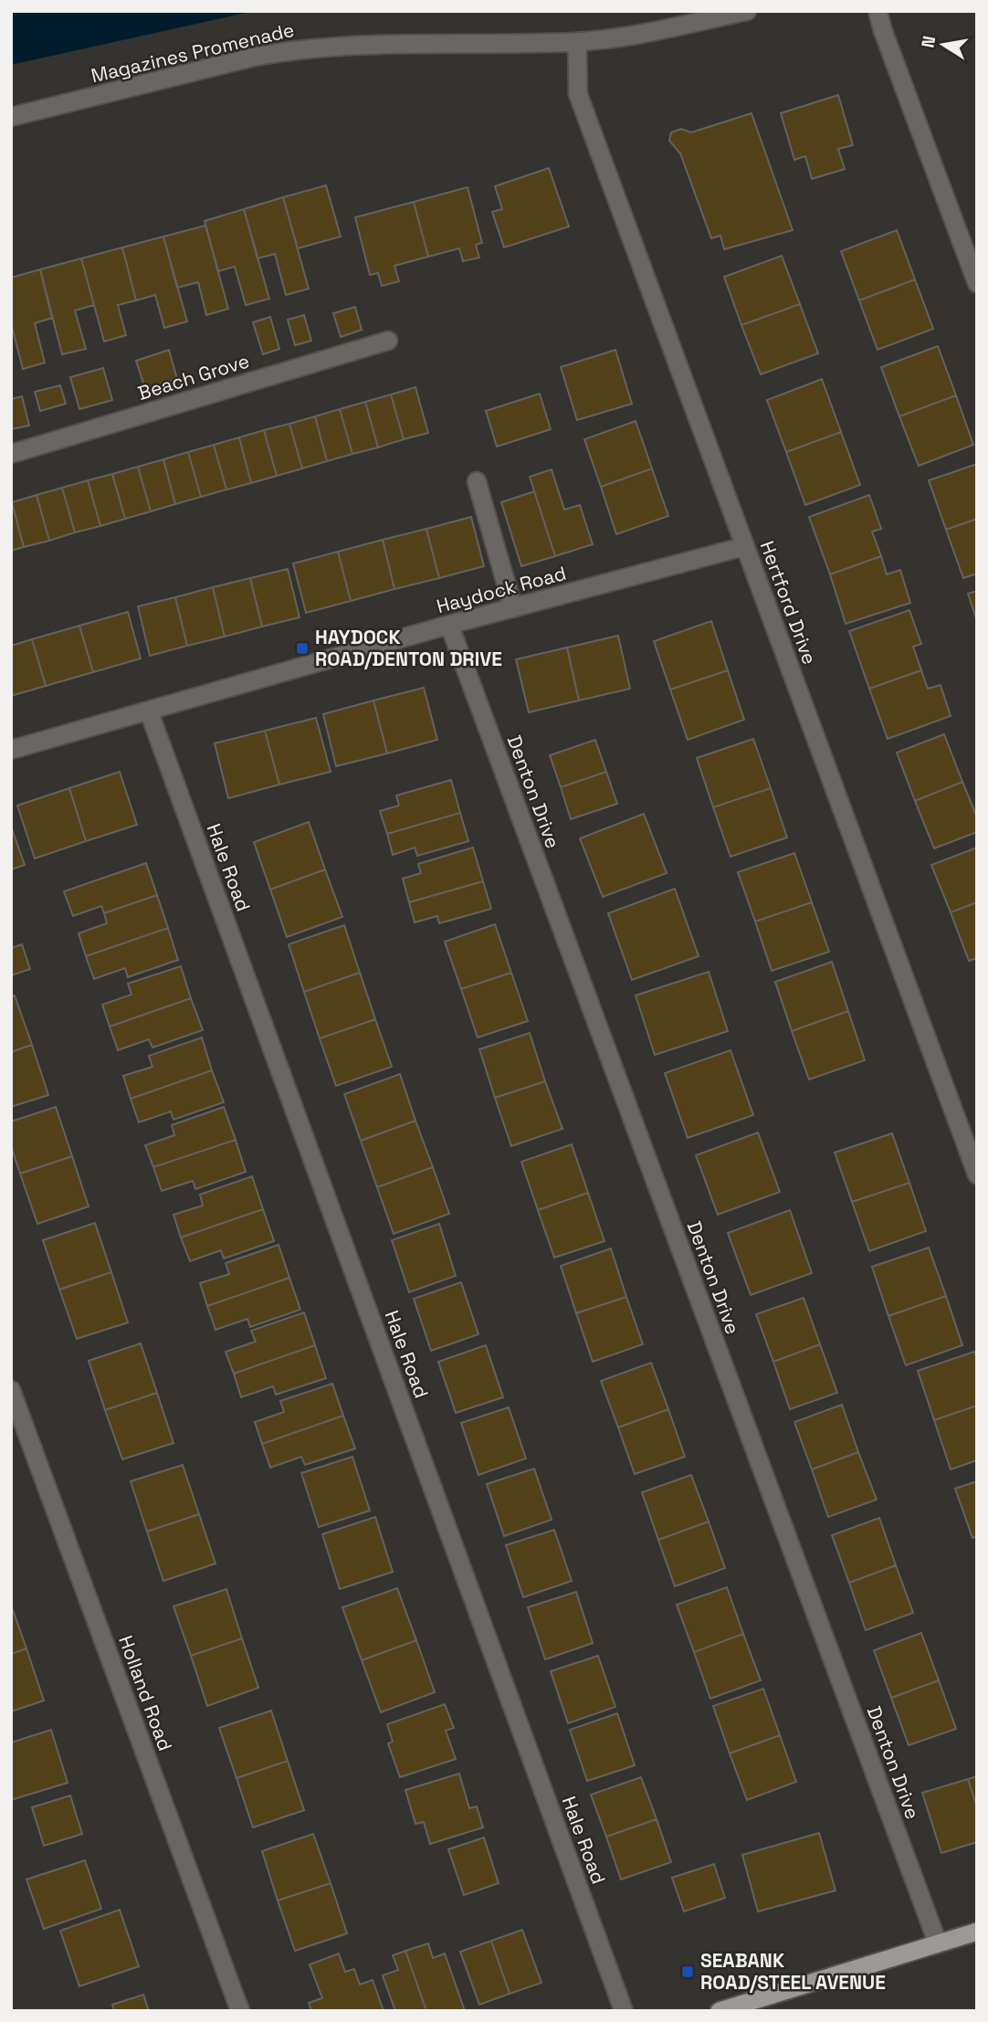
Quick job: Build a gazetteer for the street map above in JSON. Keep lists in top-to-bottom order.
{
  "streets": {
    "street": [
      "Magazines Promenade",
      "Beach Grove",
      "Haydock Road",
      "Hertford Drive",
      "Denton Drive",
      "Hale Road",
      "Holland Road"
    ]
  },
  "crossings": [
    ["Magazines Promenade", "Hertford Drive"],
    ["Haydock Road", "Hertford Drive"],
    ["Haydock Road", "Denton Drive"],
    ["Haydock Road", "Hale Road"]
  ],
  "places": {
    "transit": ["HAYDOCK ROAD/DENTON DRIVE", "SEABANK ROAD/STEEL AVENUE"]
  },
  "north": "left"
}
